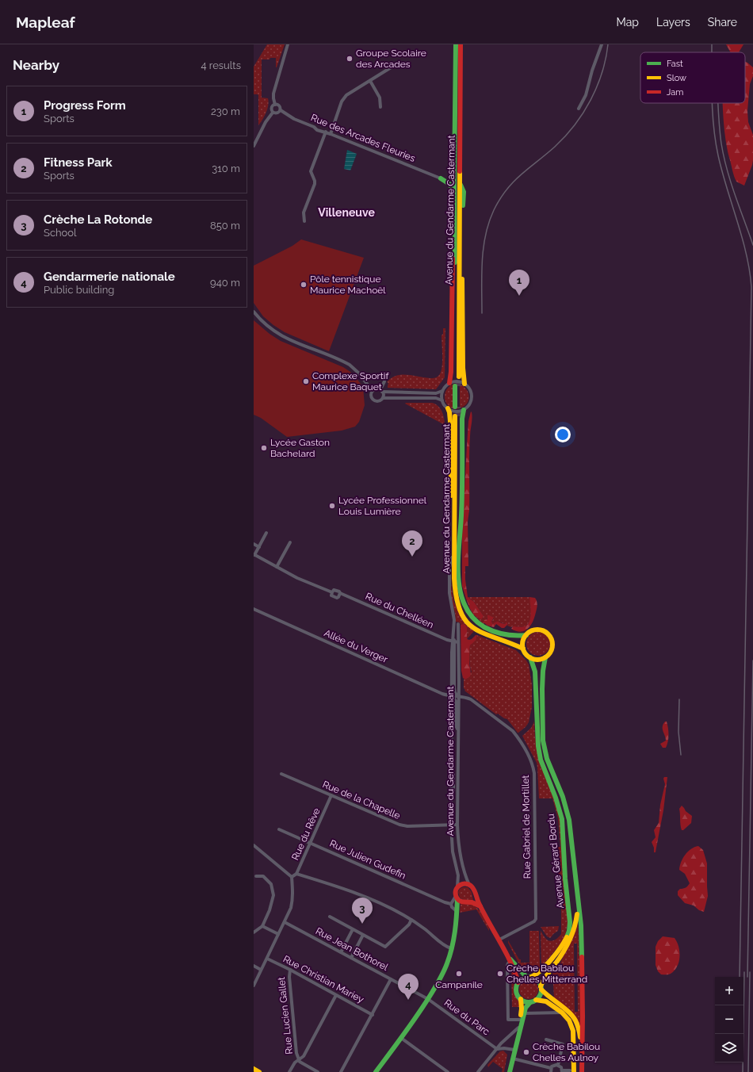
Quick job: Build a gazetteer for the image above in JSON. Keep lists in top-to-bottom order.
{
  "streets": {
    "main road": ["Avenue du Gendarme Castermant", "Avenue Gérard Bordu"],
    "street": [
      "Rue des Arcades Fleuries",
      "Rue du Chelléen",
      "Allée du Verger",
      "Rue de la Chapelle",
      "Rue Gabriel de Mortillet",
      "Rue du Rêve",
      "Rue Julien Gudefin",
      "Rue Jean Bothorel",
      "Rue Christian Mariey",
      "Rue Lucien Gallet",
      "Rue du Parc"
    ]
  },
  "crossings": [
    ["Avenue du Gendarme Castermant", "Rue du Chelléen"],
    ["Avenue du Gendarme Castermant", "Allée du Verger"],
    ["Avenue du Gendarme Castermant", "Rue de la Chapelle"],
    ["Avenue du Gendarme Castermant", "Rue Gabriel de Mortillet"],
    ["Avenue du Gendarme Castermant", "Avenue Gérard Bordu"],
    ["Allée du Verger", "Rue Gabriel de Mortillet"],
    ["Rue de la Chapelle", "Rue du Rêve"],
    ["Rue du Rêve", "Rue Julien Gudefin"],
    ["Rue Jean Bothorel", "Rue du Parc"],
    ["Rue Christian Mariey", "Rue Lucien Gallet"]
  ],
  "districts": ["Villeneuve"],
  "places": [
    "Groupe Scolaire des Arcades",
    "Pôle tennistique Maurice Machoël",
    "Complexe Sportif Maurice Baquet",
    "Lycée Gaston Bachelard",
    "Lycée Professionnel Louis Lumière",
    "Campanile",
    "Crèche Babilou Chelles Mitterrand",
    "Crèche Babilou Chelles Aulnoy"
  ],
  "legend": ["Fast", "Slow", "Jam"],
  "page": {
    "header": "Mapleaf",
    "nav": ["Map", "Layers", "Share"],
    "heading": ["Nearby", "4 results"],
    "list": [
      {
        "mark": "1",
        "name": "Progress Form",
        "note": "Sports",
        "value": "230 m"
      },
      {
        "mark": "2",
        "name": "Fitness Park",
        "note": "Sports",
        "value": "310 m"
      },
      {
        "mark": "3",
        "name": "Crèche La Rotonde",
        "note": "School",
        "value": "850 m"
      },
      {
        "mark": "4",
        "name": "Gendarmerie nationale",
        "note": "Public building",
        "value": "940 m"
      }
    ],
    "pins": [
      "1",
      "2",
      "3",
      "4"
    ],
    "map_buttons": ["+", "−"]
  }
}
